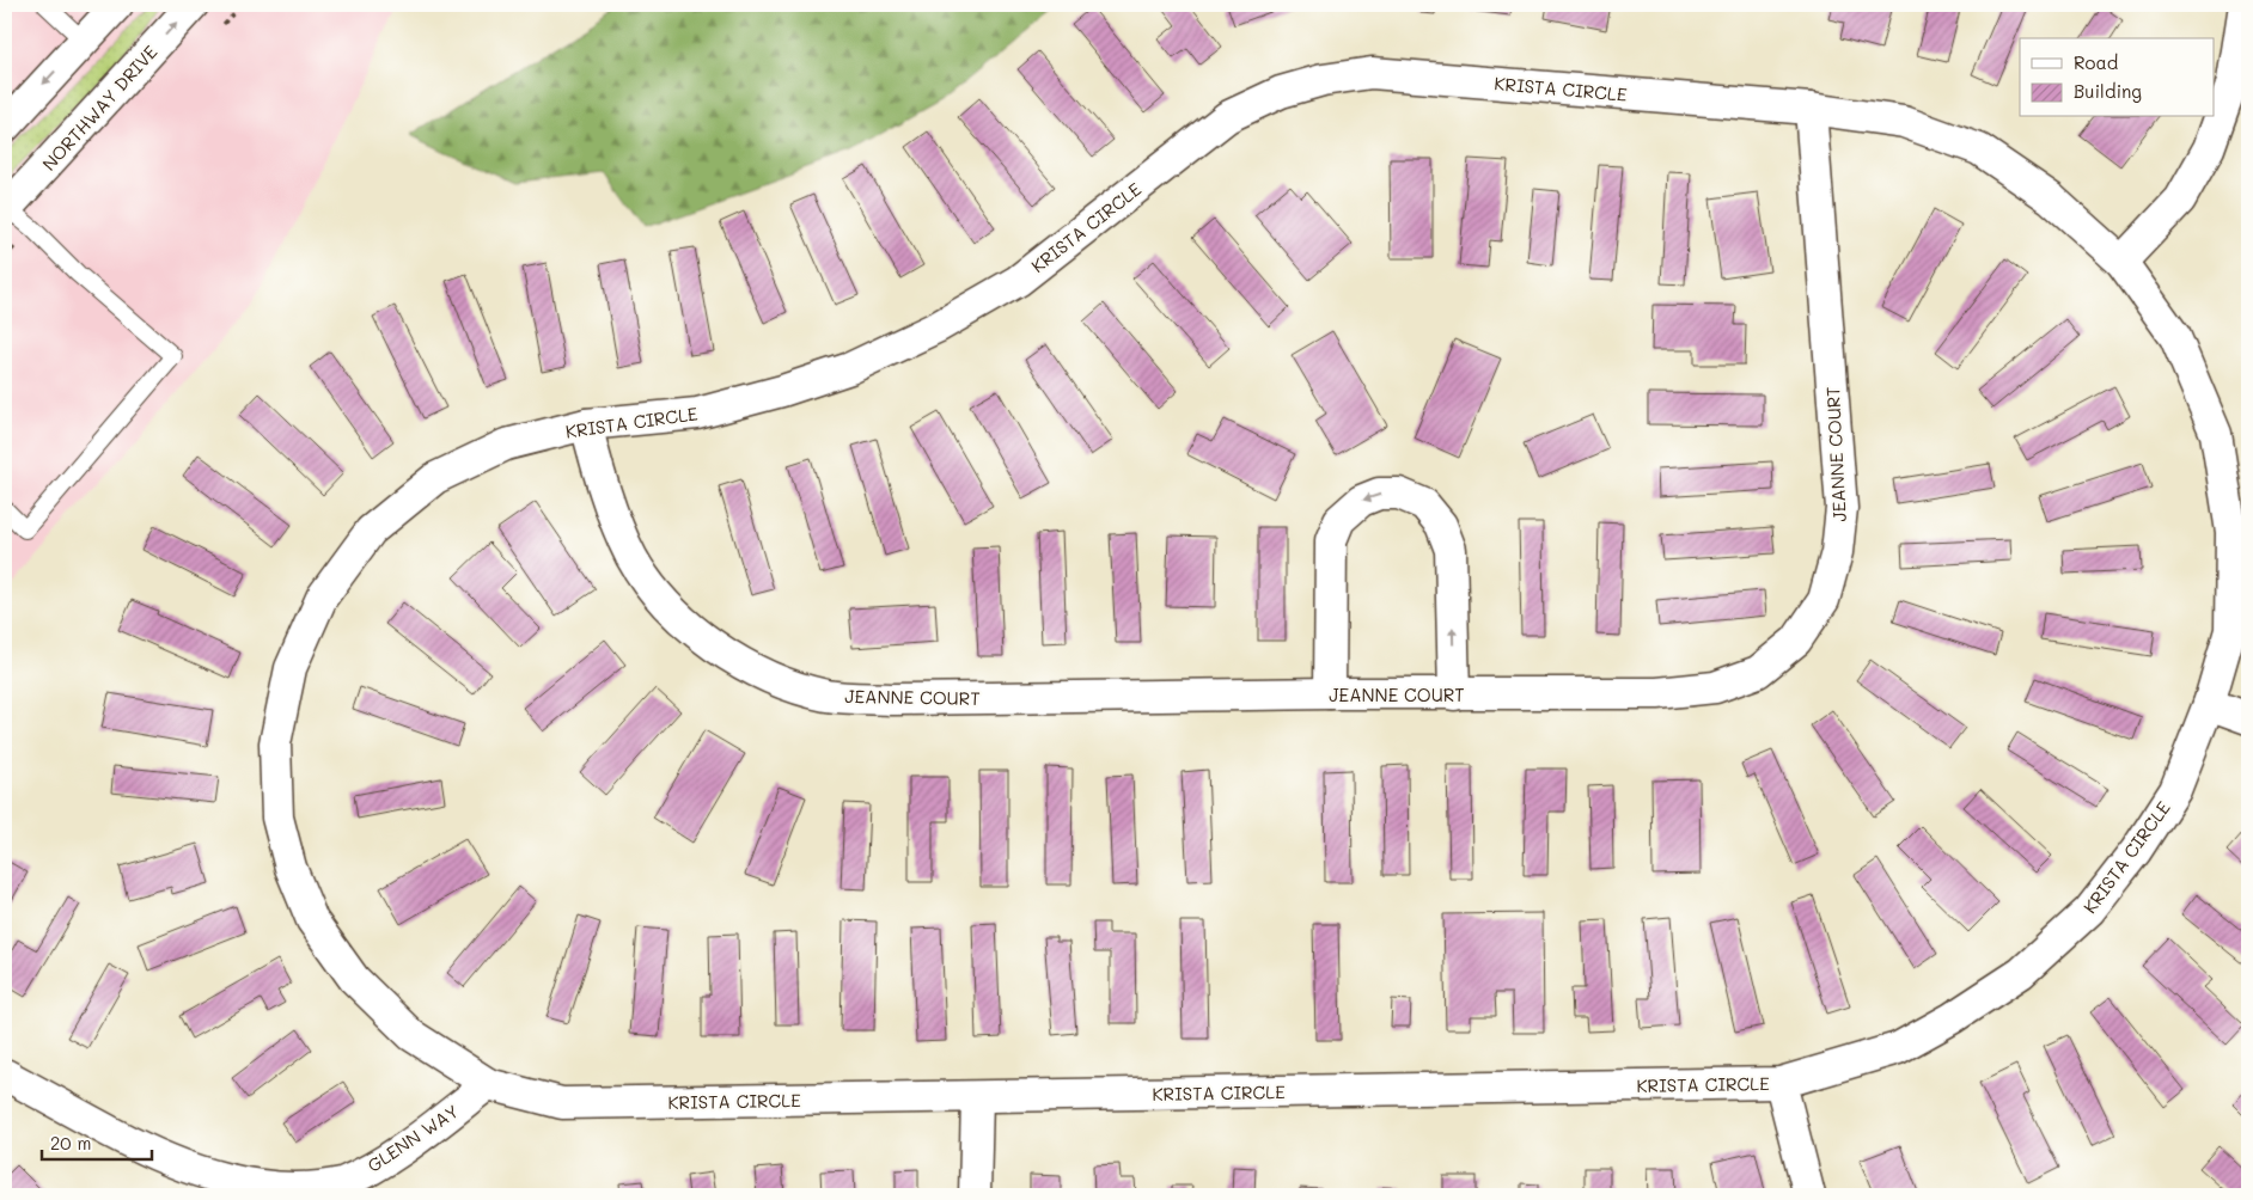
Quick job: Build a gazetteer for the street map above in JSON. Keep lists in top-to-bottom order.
{
  "streets": {
    "street": [
      "KRISTA CIRCLE",
      "NORTHWAY DRIVE",
      "JEANNE COURT",
      "GLENN WAY"
    ]
  },
  "crossings": [
    ["KRISTA CIRCLE", "JEANNE COURT"],
    ["KRISTA CIRCLE", "GLENN WAY"]
  ],
  "legend": ["Road", "Building"],
  "scale_bar": "20 m"
}
